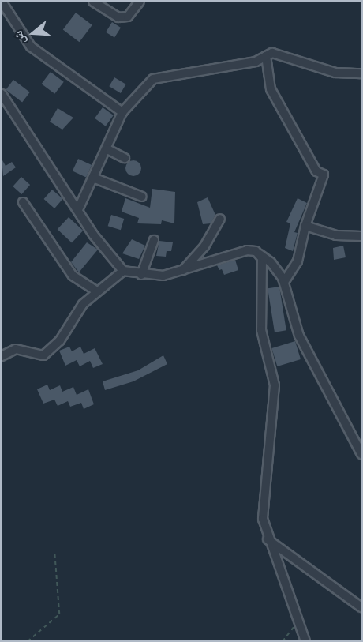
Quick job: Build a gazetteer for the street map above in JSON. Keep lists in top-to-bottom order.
{
  "north": "left"
}
